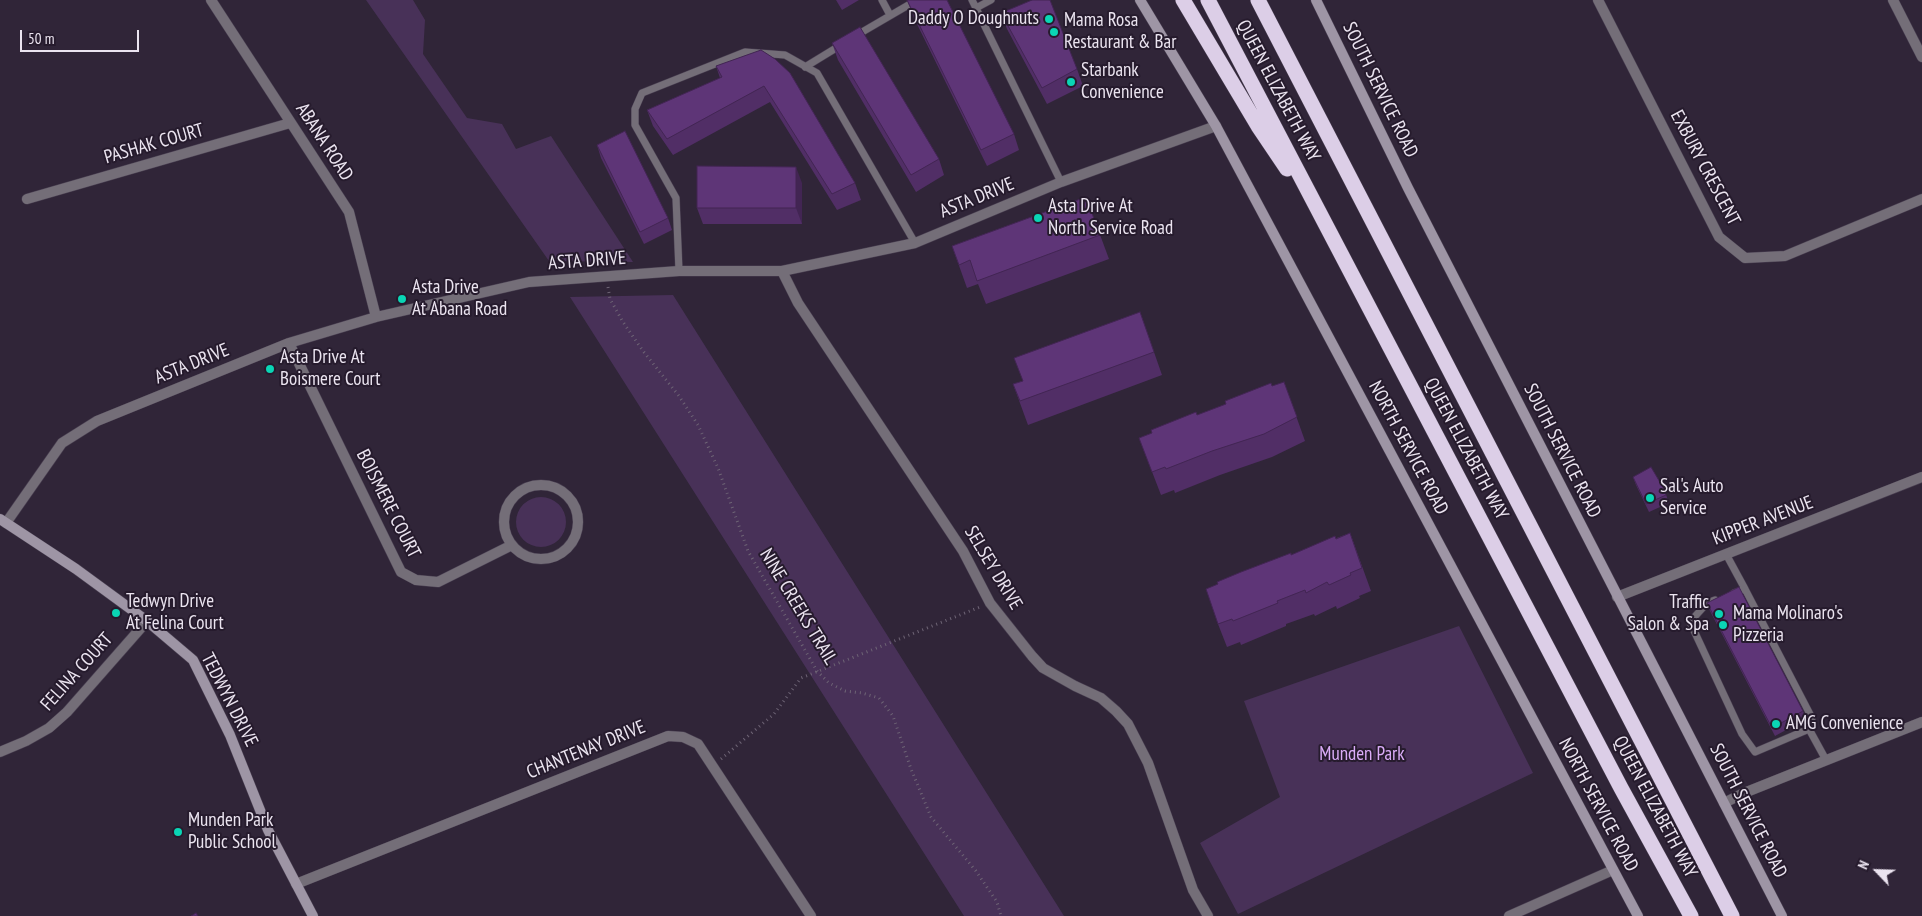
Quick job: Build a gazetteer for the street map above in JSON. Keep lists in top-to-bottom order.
{
  "streets": {
    "highway": ["QUEEN ELIZABETH WAY"],
    "street": [
      "SOUTH SERVICE ROAD",
      "ABANA ROAD",
      "PASHAK COURT",
      "EXBURY CRESCENT",
      "ASTA DRIVE",
      "NORTH SERVICE ROAD",
      "BOISMERE COURT",
      "KIPPER AVENUE",
      "SELSEY DRIVE",
      "FELINA COURT",
      "TEDWYN DRIVE",
      "CHANTENAY DRIVE"
    ],
    "path": ["NINE CREEKS TRAIL"]
  },
  "crossings": [
    ["SOUTH SERVICE ROAD", "KIPPER AVENUE"],
    ["ABANA ROAD", "PASHAK COURT"],
    ["ABANA ROAD", "ASTA DRIVE"],
    ["ASTA DRIVE", "NORTH SERVICE ROAD"],
    ["ASTA DRIVE", "BOISMERE COURT"],
    ["ASTA DRIVE", "SELSEY DRIVE"],
    ["ASTA DRIVE", "NINE CREEKS TRAIL"],
    ["ASTA DRIVE", "TEDWYN DRIVE"],
    ["FELINA COURT", "TEDWYN DRIVE"],
    ["TEDWYN DRIVE", "CHANTENAY DRIVE"]
  ],
  "parks": ["Munden Park"],
  "places": [
    "Daddy O Doughnuts",
    "Mama Rosa Restaurant & Bar",
    "Starbank Convenience",
    "Asta Drive At North Service Road",
    "Asta Drive At Abana Road",
    "Asta Drive At Boismere Court",
    "Sal's Auto Service",
    "Tedwyn Drive At Felina Court",
    "Traffic Salon & Spa",
    "Mama Molinaro's Pizzeria",
    "AMG Convenience",
    "Munden Park Public School"
  ],
  "scale_bar": "50 m",
  "north": "top left"
}
